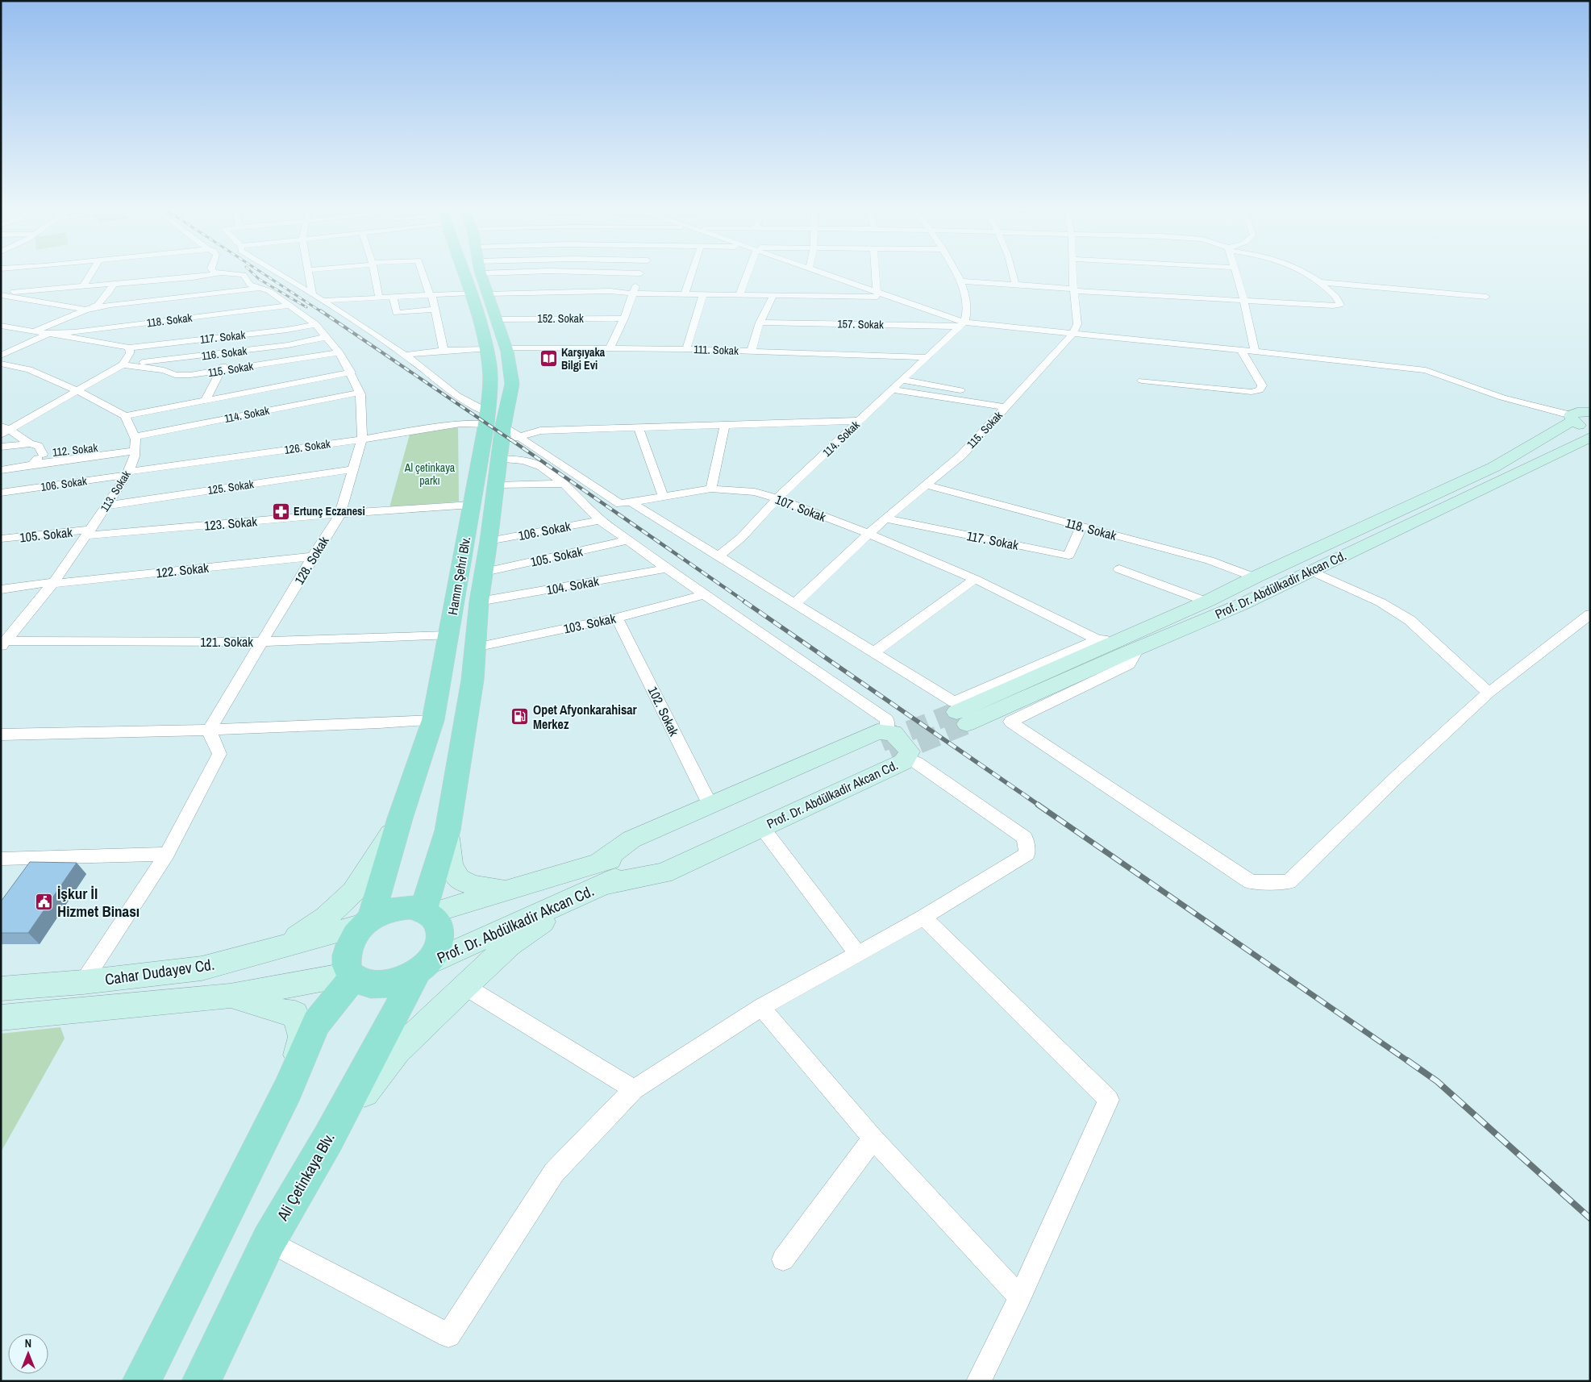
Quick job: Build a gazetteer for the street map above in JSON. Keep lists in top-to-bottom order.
{
  "streets": {
    "main road": [
      "Hamm Şehri Blv.",
      "Prof. Dr. Abdülkadir Akcan Cd.",
      "Cahar Dudayev Cd.",
      "Ali Çetinkaya Blv."
    ],
    "street": [
      "152. Sokak",
      "118. Sokak",
      "157. Sokak",
      "117. Sokak",
      "111. Sokak",
      "116. Sokak",
      "115. Sokak",
      "114. Sokak",
      "126. Sokak",
      "112. Sokak",
      "106. Sokak",
      "125. Sokak",
      "113. Sokak",
      "107. Sokak",
      "123. Sokak",
      "105. Sokak",
      "128. Sokak",
      "122. Sokak",
      "104. Sokak",
      "103. Sokak",
      "121. Sokak",
      "102. Sokak"
    ]
  },
  "crossings": [
    ["152. Sokak", "Hamm Şehri Blv."],
    ["118. Sokak", "117. Sokak"],
    ["118. Sokak", "115. Sokak"],
    ["118. Sokak", "128. Sokak"],
    ["118. Sokak", "Prof. Dr. Abdülkadir Akcan Cd."],
    ["157. Sokak", "114. Sokak"],
    ["117. Sokak", "115. Sokak"],
    ["117. Sokak", "128. Sokak"],
    ["111. Sokak", "114. Sokak"],
    ["111. Sokak", "Hamm Şehri Blv."],
    ["116. Sokak", "115. Sokak"],
    ["116. Sokak", "128. Sokak"],
    ["115. Sokak", "107. Sokak"],
    ["115. Sokak", "128. Sokak"],
    ["114. Sokak", "126. Sokak"],
    ["114. Sokak", "112. Sokak"],
    ["114. Sokak", "113. Sokak"],
    ["114. Sokak", "107. Sokak"],
    ["114. Sokak", "128. Sokak"],
    ["126. Sokak", "106. Sokak"],
    ["126. Sokak", "113. Sokak"],
    ["126. Sokak", "107. Sokak"],
    ["126. Sokak", "128. Sokak"],
    ["126. Sokak", "Hamm Şehri Blv."],
    ["112. Sokak", "113. Sokak"],
    ["106. Sokak", "113. Sokak"],
    ["106. Sokak", "Hamm Şehri Blv."],
    ["125. Sokak", "113. Sokak"],
    ["125. Sokak", "128. Sokak"],
    ["113. Sokak", "123. Sokak"],
    ["113. Sokak", "105. Sokak"],
    ["113. Sokak", "122. Sokak"],
    ["113. Sokak", "121. Sokak"],
    ["107. Sokak", "Hamm Şehri Blv."],
    ["123. Sokak", "105. Sokak"],
    ["123. Sokak", "128. Sokak"],
    ["123. Sokak", "Hamm Şehri Blv."],
    ["105. Sokak", "Hamm Şehri Blv."],
    ["128. Sokak", "122. Sokak"],
    ["128. Sokak", "121. Sokak"],
    ["Hamm Şehri Blv.", "Prof. Dr. Abdülkadir Akcan Cd."],
    ["Hamm Şehri Blv.", "104. Sokak"],
    ["Hamm Şehri Blv.", "103. Sokak"],
    ["Hamm Şehri Blv.", "121. Sokak"],
    ["Hamm Şehri Blv.", "Cahar Dudayev Cd."],
    ["Hamm Şehri Blv.", "Ali Çetinkaya Blv."],
    ["Prof. Dr. Abdülkadir Akcan Cd.", "102. Sokak"],
    ["Prof. Dr. Abdülkadir Akcan Cd.", "Cahar Dudayev Cd."],
    ["Prof. Dr. Abdülkadir Akcan Cd.", "Ali Çetinkaya Blv."],
    ["103. Sokak", "102. Sokak"],
    ["Cahar Dudayev Cd.", "Ali Çetinkaya Blv."]
  ],
  "parks": ["Al çetinkaya parkı"],
  "places": {
    "library": ["Karşıyaka Bilgi Evi"],
    "pharmacy": ["Ertunç Eczanesi"],
    "fuel station": ["Opet Afyonkarahisar Merkez"],
    "public building": ["İşkur İl Hizmet Binası"]
  },
  "north": "top"
}
